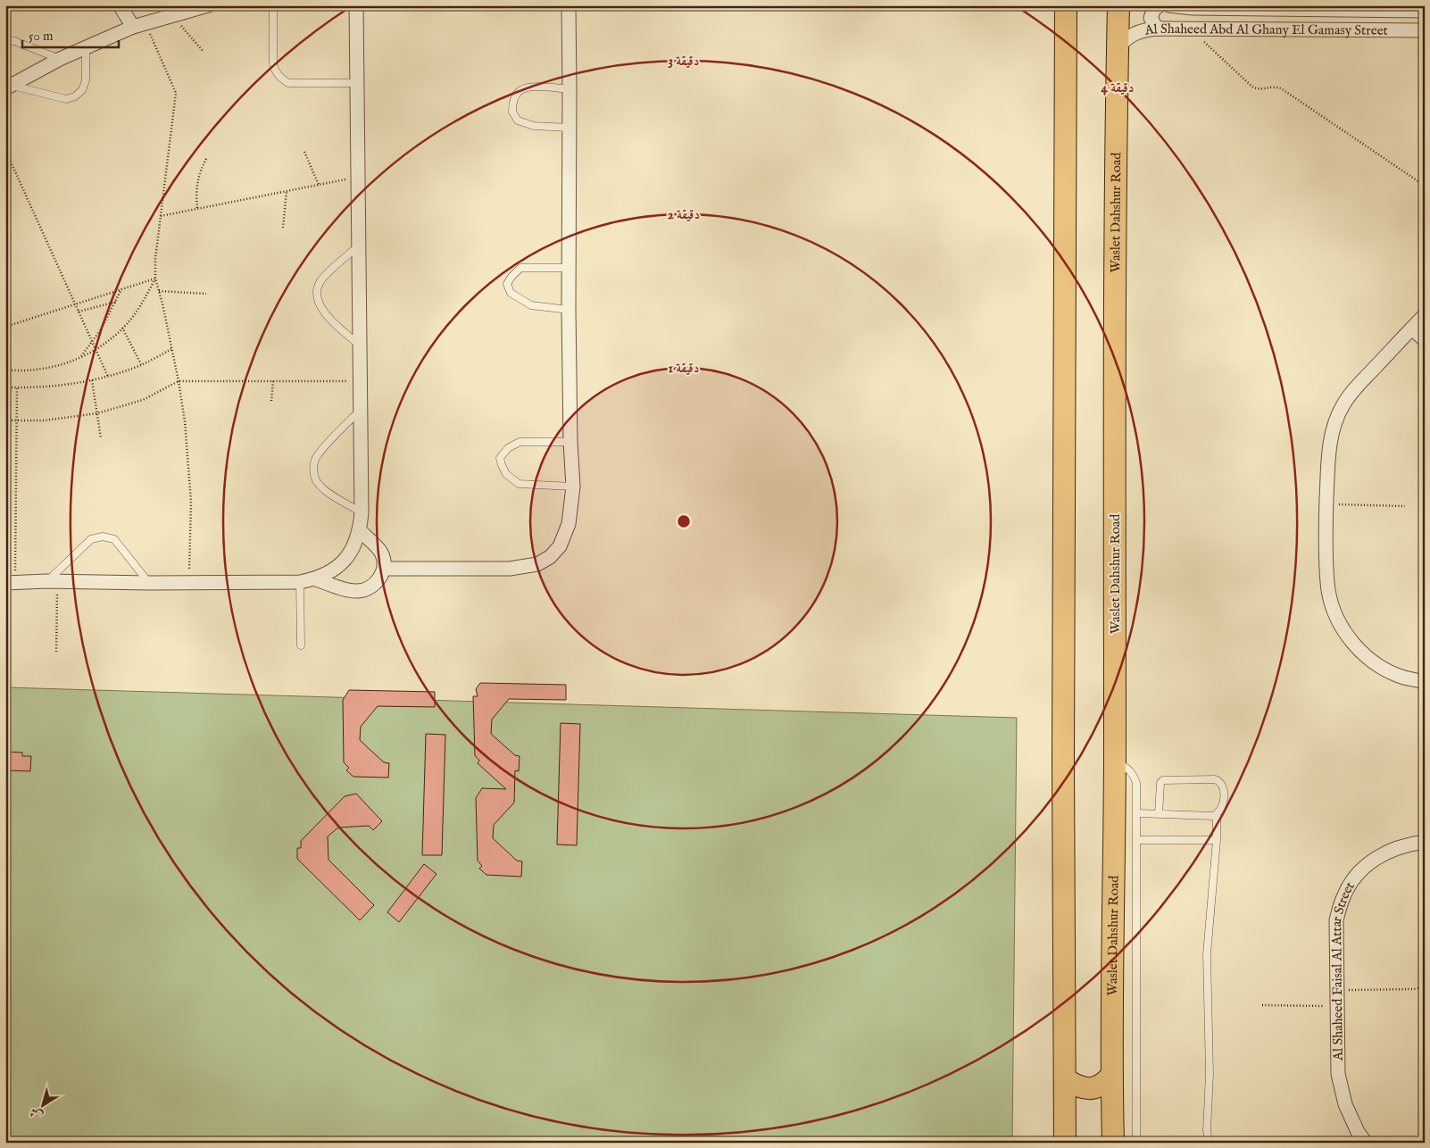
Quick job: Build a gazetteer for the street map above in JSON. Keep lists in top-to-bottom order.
{
  "streets": {
    "main road": ["Waslet Dahshur Road"],
    "street": ["Al Shaheed Abd Al Ghany El Gamasy Street", "Al Shaheed Faisal Al Attar Street"]
  },
  "crossings": [
    ["Al Shaheed Abd Al Ghany El Gamasy Street", "Waslet Dahshur Road"]
  ],
  "scale_bar": "50 m",
  "north": "bottom left",
  "rings": [
    "3 دقيقة",
    "4 دقيقة",
    "2 دقيقة",
    "1 دقيقة"
  ]
}
